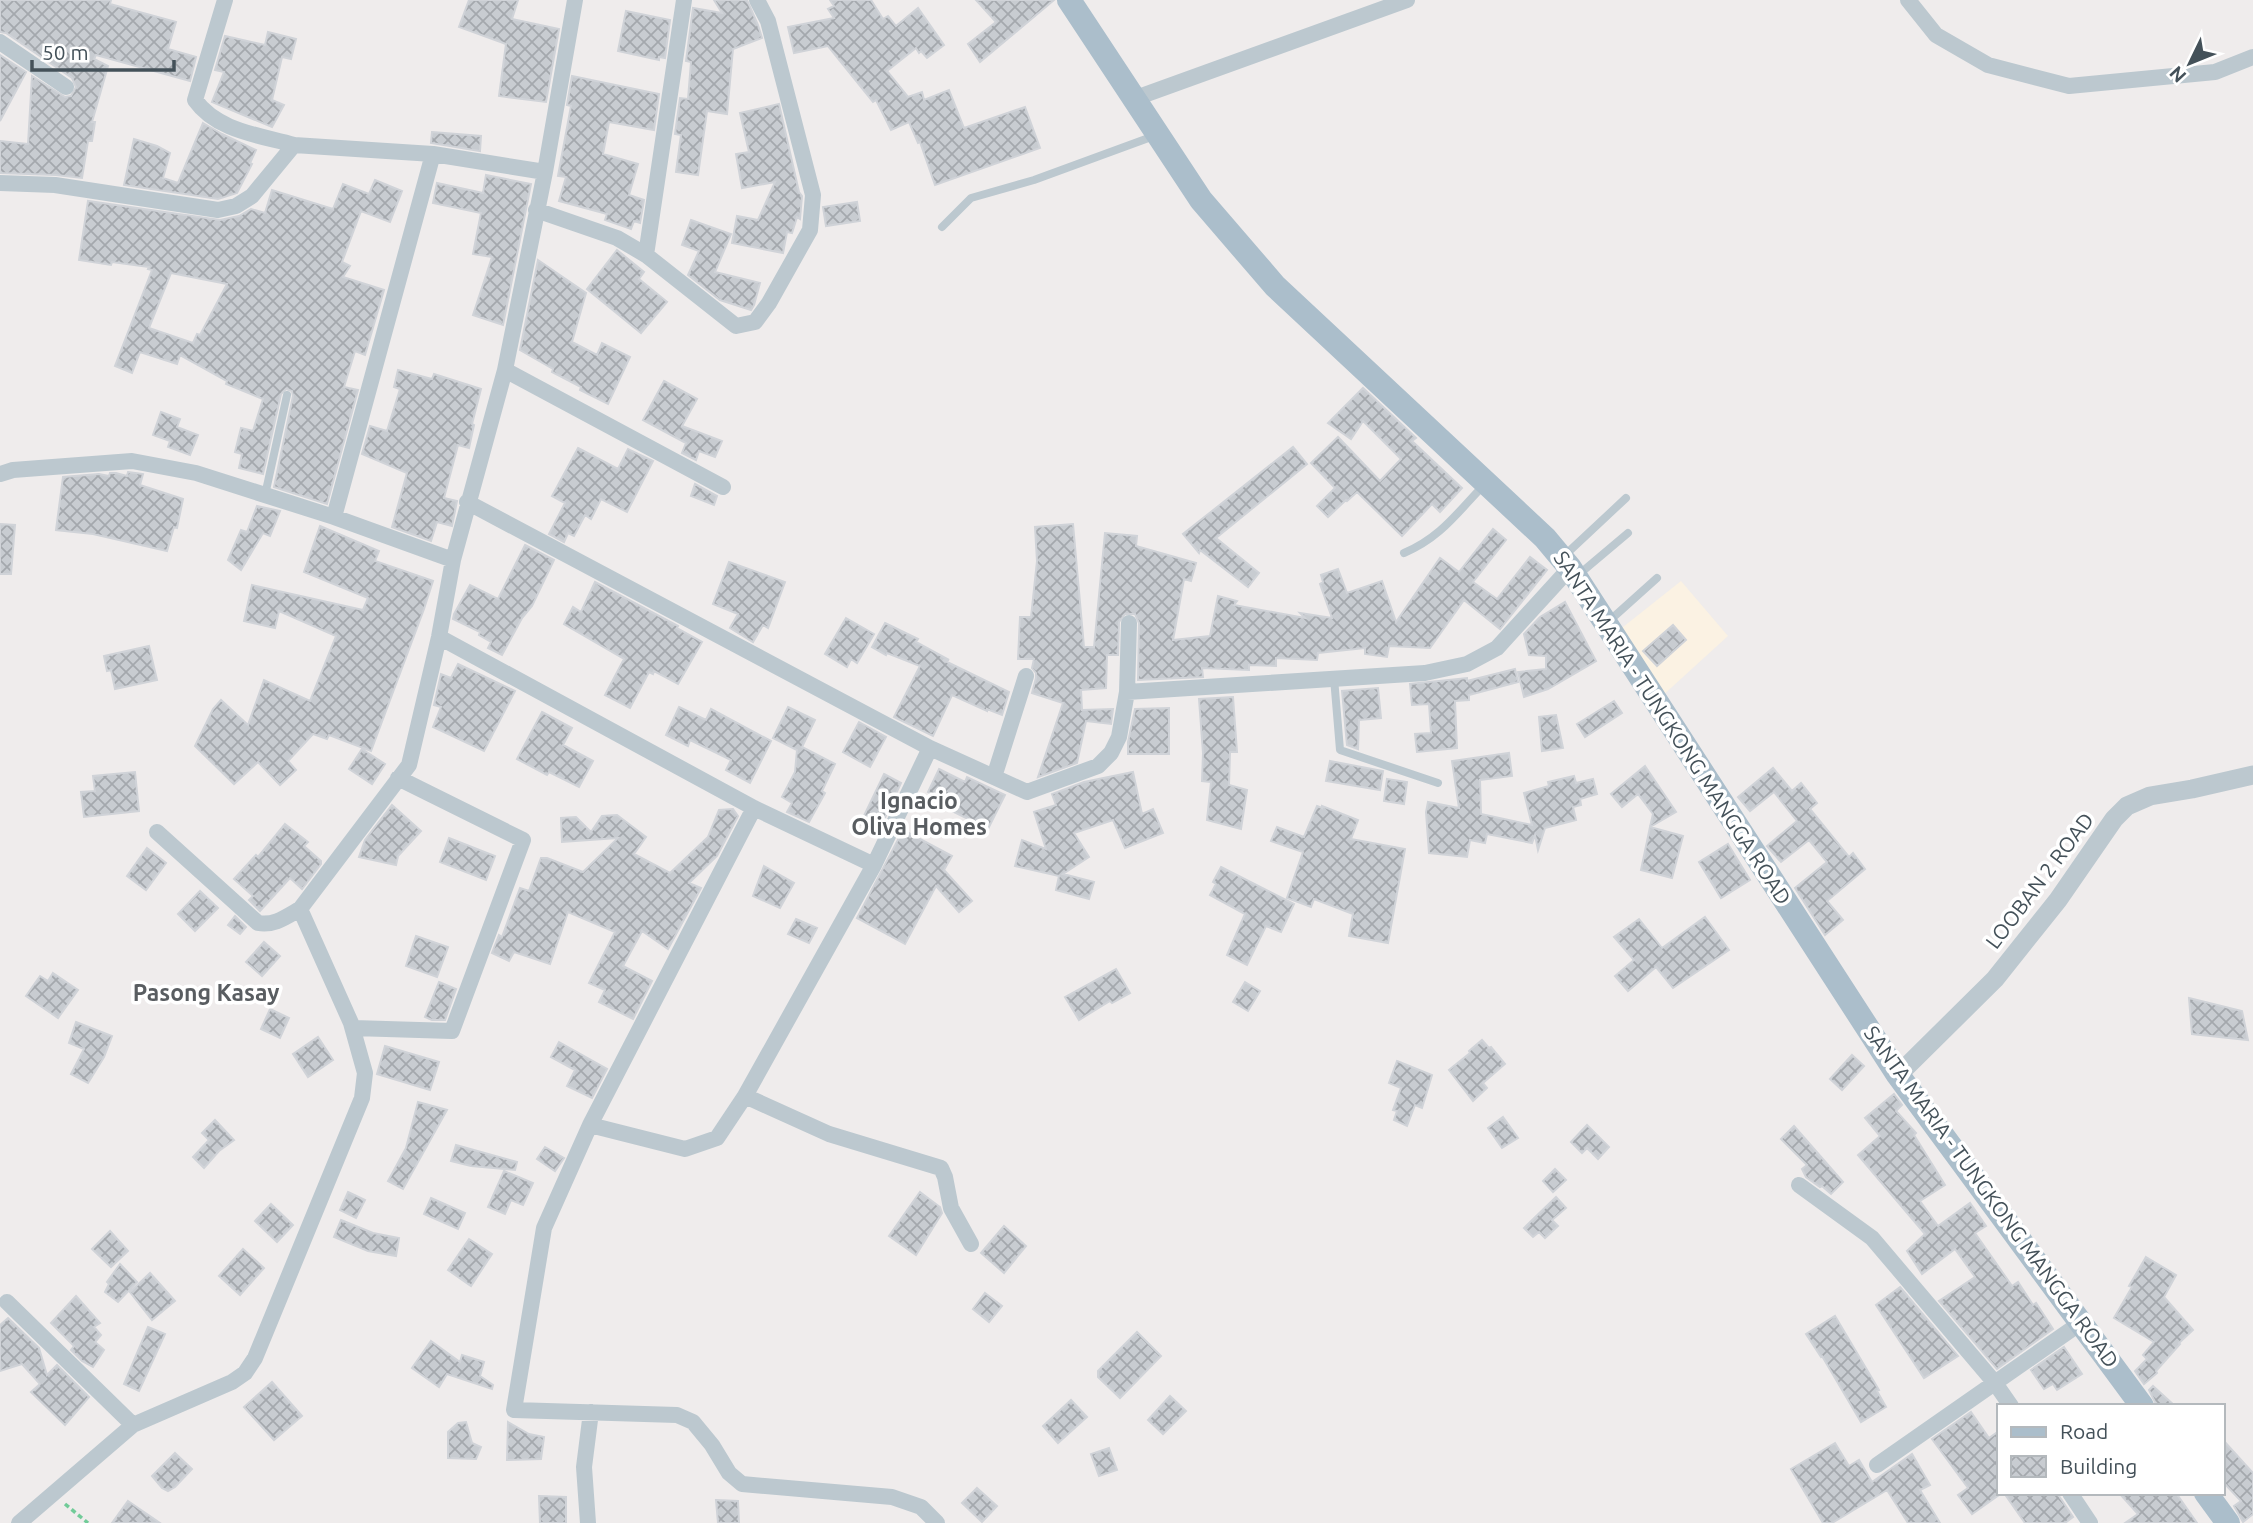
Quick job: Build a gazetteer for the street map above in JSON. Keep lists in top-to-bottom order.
{
  "streets": {
    "main road": ["SANTA MARIA - TUNGKONG MANGGA ROAD"],
    "street": ["LOOBAN 2 ROAD"]
  },
  "crossings": [
    ["SANTA MARIA - TUNGKONG MANGGA ROAD", "LOOBAN 2 ROAD"]
  ],
  "districts": ["Ignacio Oliva Homes", "Pasong Kasay"],
  "legend": ["Road", "Building"],
  "scale_bar": "50 m",
  "north": "bottom left"
}
